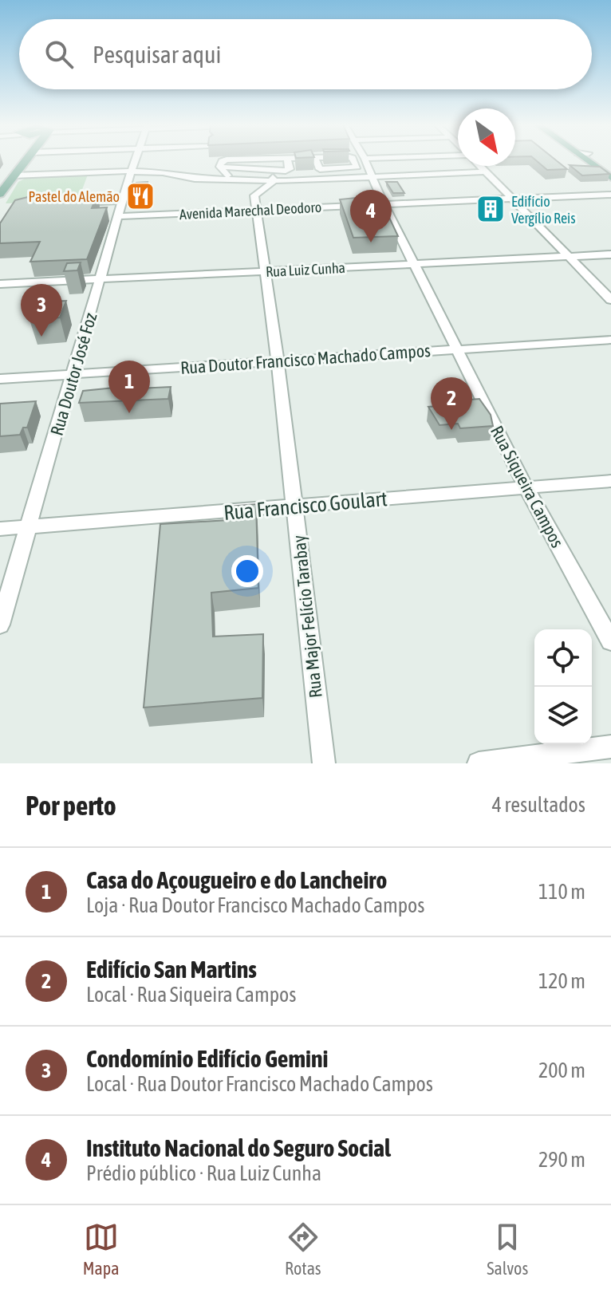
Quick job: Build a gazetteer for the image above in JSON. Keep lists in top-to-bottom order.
{
  "streets": {
    "street": [
      "Avenida Marechal Deodoro",
      "Rua Luiz Cunha",
      "Rua Doutor Francisco Machado Campos",
      "Rua Doutor José Foz",
      "Rua Siqueira Campos",
      "Rua Francisco Goulart",
      "Rua Major Felício Tarabay"
    ]
  },
  "crossings": [
    ["Avenida Marechal Deodoro", "Rua Doutor José Foz"],
    ["Avenida Marechal Deodoro", "Rua Siqueira Campos"],
    ["Avenida Marechal Deodoro", "Rua Major Felício Tarabay"],
    ["Rua Luiz Cunha", "Rua Doutor José Foz"],
    ["Rua Luiz Cunha", "Rua Siqueira Campos"],
    ["Rua Luiz Cunha", "Rua Major Felício Tarabay"],
    ["Rua Doutor Francisco Machado Campos", "Rua Doutor José Foz"],
    ["Rua Doutor Francisco Machado Campos", "Rua Siqueira Campos"],
    ["Rua Doutor Francisco Machado Campos", "Rua Major Felício Tarabay"],
    ["Rua Doutor José Foz", "Rua Francisco Goulart"],
    ["Rua Siqueira Campos", "Rua Francisco Goulart"],
    ["Rua Francisco Goulart", "Rua Major Felício Tarabay"]
  ],
  "places": {
    "restaurant": ["Pastel do Alemão"],
    "building": ["Edifício Vergílio Reis"]
  },
  "north": "bottom right",
  "page": {
    "search": "Pesquisar aqui",
    "pins": [
      "4",
      "3",
      "1",
      "2"
    ],
    "heading": ["Por perto", "4 resultados"],
    "list": [
      {
        "mark": "1",
        "name": "Casa do Açougueiro e do Lancheiro",
        "note": "Loja · Rua Doutor Francisco Machado Campos",
        "value": "110 m"
      },
      {
        "mark": "2",
        "name": "Edifício San Martins",
        "note": "Local · Rua Siqueira Campos",
        "value": "120 m"
      },
      {
        "mark": "3",
        "name": "Condomínio Edifício Gemini",
        "note": "Local · Rua Doutor Francisco Machado Campos",
        "value": "200 m"
      },
      {
        "mark": "4",
        "name": "Instituto Nacional do Seguro Social",
        "note": "Prédio público · Rua Luiz Cunha",
        "value": "290 m"
      }
    ],
    "nav": ["Mapa", "Rotas", "Salvos"]
  }
}
